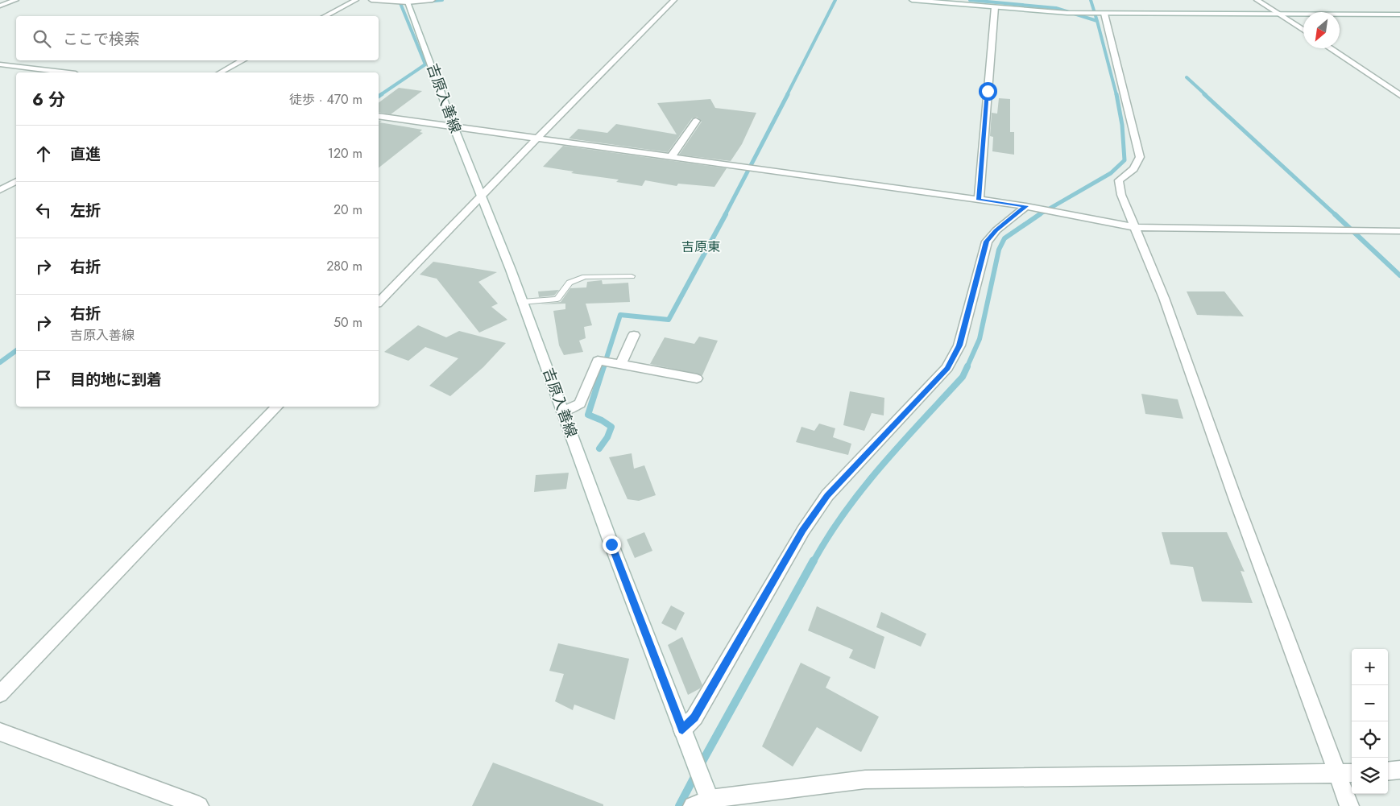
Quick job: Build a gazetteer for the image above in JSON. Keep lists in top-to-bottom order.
{
  "streets": {
    "street": ["吉原入善線"]
  },
  "districts": ["吉原東"],
  "north": "bottom left",
  "page": {
    "search": "ここで検索",
    "heading": ["6 分", "徒歩 · 470 m"],
    "list": [
      ["直進", "120 m"],
      ["左折", "20 m"],
      ["右折", "280 m"],
      ["右折", "吉原入善線", "50 m"],
      "目的地に到着"
    ],
    "map_buttons": ["+", "−"]
  }
}
